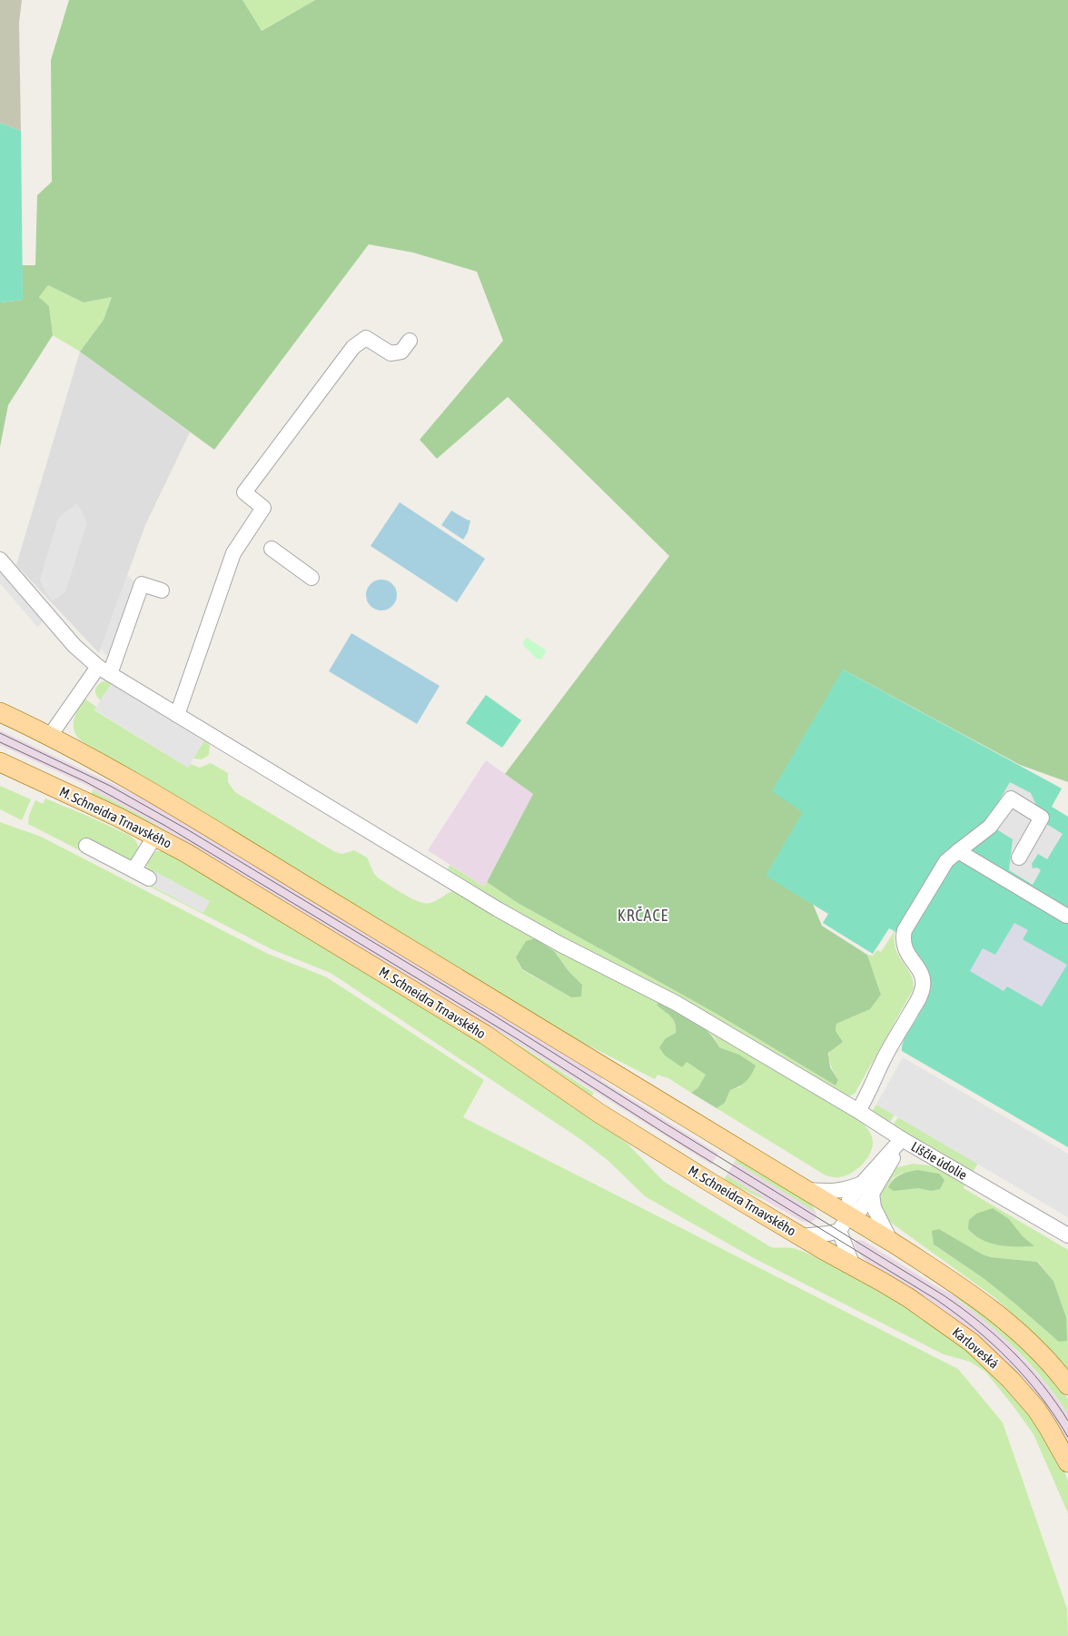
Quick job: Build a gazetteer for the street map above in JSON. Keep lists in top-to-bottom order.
{
  "streets": {
    "main road": ["M. Schneidra Trnavského", "Karloveská"],
    "street": ["Líščie údolie"]
  },
  "crossings": [
    ["M. Schneidra Trnavského", "Karloveská"]
  ],
  "districts": ["KRČACE"]
}
